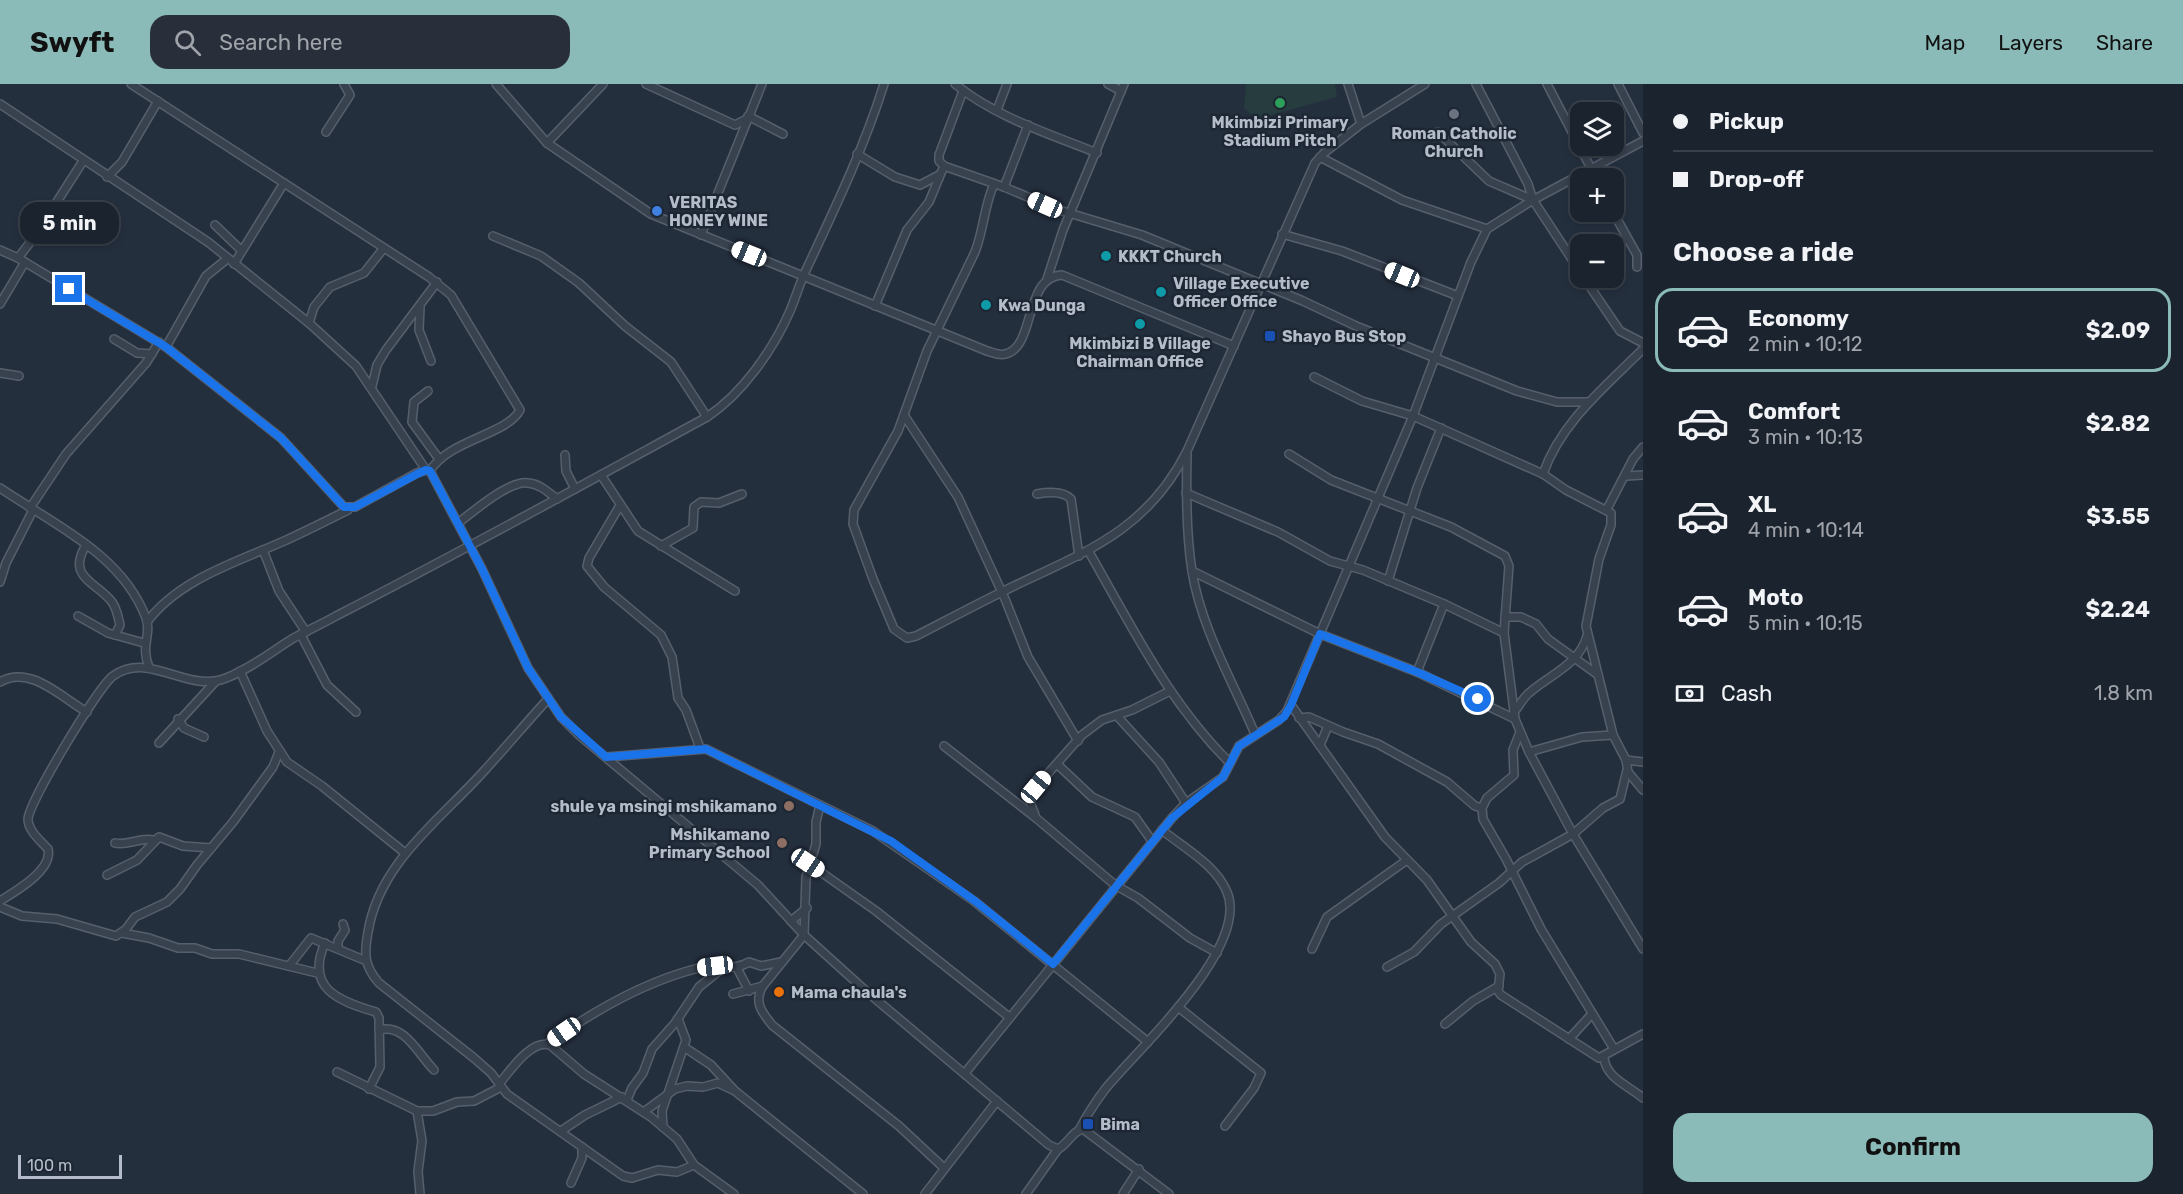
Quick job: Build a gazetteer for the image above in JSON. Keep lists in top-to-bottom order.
{
  "places": {
    "other": [
      "Mkimbizi Primary Stadium Pitch",
      "Roman Catholic Church",
      "VERITAS HONEY WINE",
      "KKKT Church",
      "Village Executive Officer Office",
      "Kwa Dunga",
      "Mkimbizi B Village Chairman Office",
      "shule ya msingi mshikamano",
      "Mshikamano Primary School",
      "Mama chaula's"
    ],
    "transit": ["Shayo Bus Stop", "Bima"]
  },
  "scale_bar": "100 m",
  "page": {
    "header": "Swyft",
    "search": "Search here",
    "nav": ["Map", "Layers", "Share"],
    "banner": ["Pickup", "Drop-off"],
    "map_buttons": ["+", "−"],
    "bubble": "5 min",
    "heading": "Choose a ride",
    "list": [
      {
        "name": "Economy",
        "note": "2 min · 10:12",
        "value": "$2.09"
      },
      {
        "name": "Comfort",
        "note": "3 min · 10:13",
        "value": "$2.82"
      },
      {
        "name": "XL",
        "note": "4 min · 10:14",
        "value": "$3.55"
      },
      {
        "name": "Moto",
        "note": "5 min · 10:15",
        "value": "$2.24"
      }
    ],
    "pay": ["Cash", "1.8 km"],
    "buttons": "Confirm",
    "scale": "100 m"
  }
}
